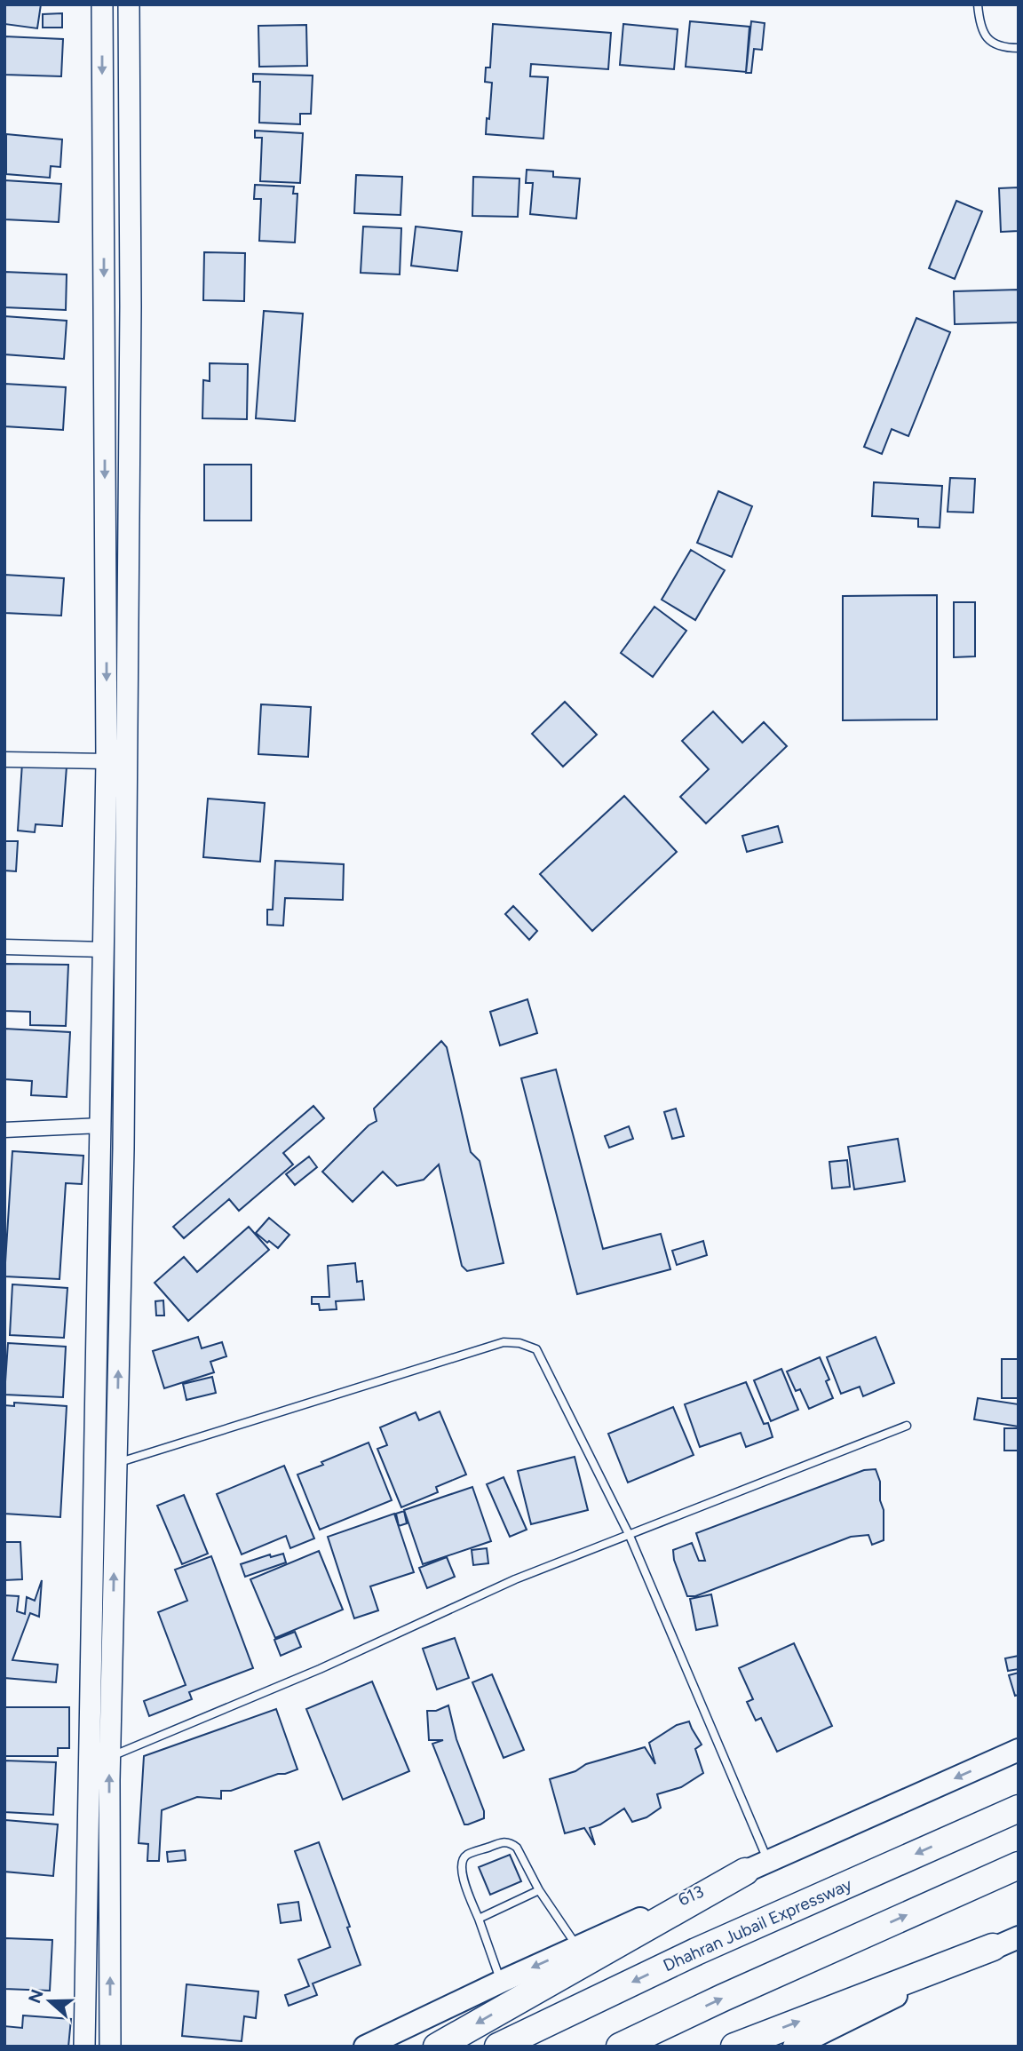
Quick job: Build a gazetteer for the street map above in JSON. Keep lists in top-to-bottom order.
{
  "streets": {
    "highway": ["Dhahran Jubail Expressway"],
    "main road": ["613"]
  },
  "north": "left"
}
